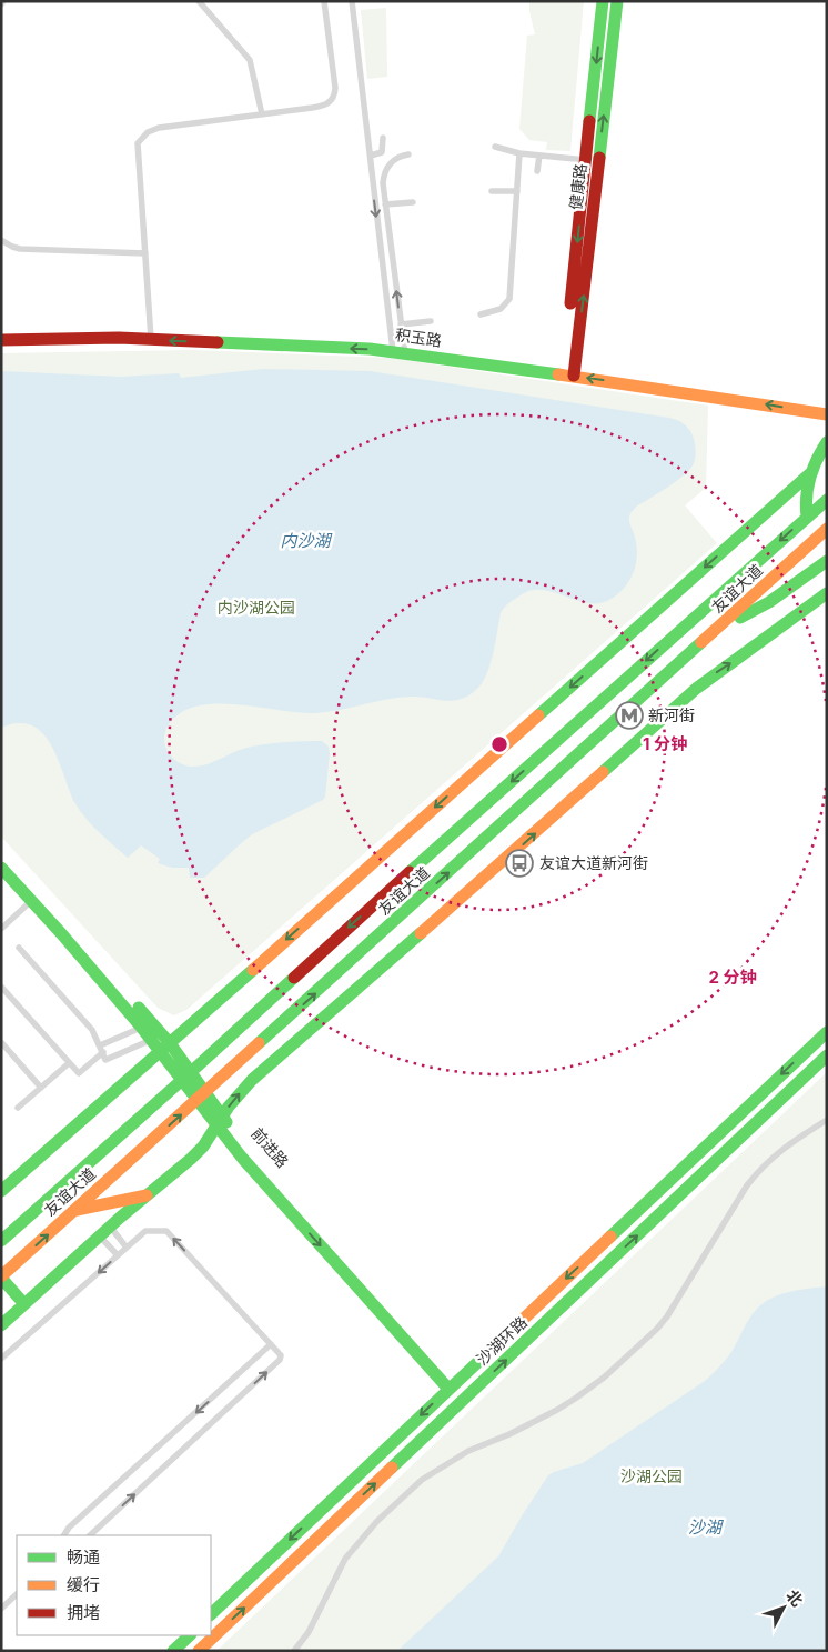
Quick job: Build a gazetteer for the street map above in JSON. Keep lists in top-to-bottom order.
{
  "streets": {
    "main road": [
      "健康路",
      "积玉路",
      "友谊大道",
      "前进路",
      "沙湖环路"
    ]
  },
  "crossings": [
    ["健康路", "积玉路"],
    ["友谊大道", "前进路"],
    ["前进路", "沙湖环路"]
  ],
  "one_way": ["积玉路"],
  "water": ["内沙湖", "沙湖"],
  "parks": ["内沙湖公园", "沙湖公园"],
  "places": {
    "metro station": ["新河街"],
    "bus stop": ["友谊大道新河街"]
  },
  "legend": ["畅通", "缓行", "拥堵"],
  "north": "top right",
  "rings": ["1 分钟", "2 分钟"]
}
